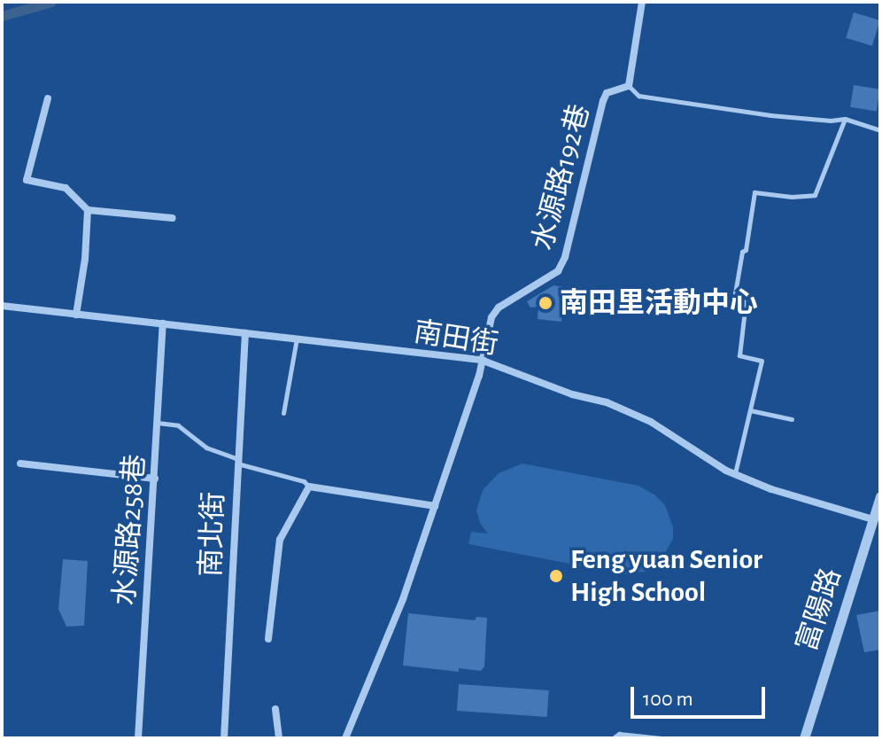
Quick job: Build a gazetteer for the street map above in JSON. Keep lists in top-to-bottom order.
{
  "streets": {
    "street": [
      "水源路192巷",
      "南田街",
      "水源路258巷",
      "南北街",
      "富陽路"
    ]
  },
  "crossings": [
    ["水源路192巷", "南田街"],
    ["南田街", "水源路258巷"],
    ["南田街", "南北街"],
    ["南田街", "富陽路"]
  ],
  "places": ["南田里活動中心", "Feng yuan Senior High School"],
  "scale_bar": "100 m"
}
